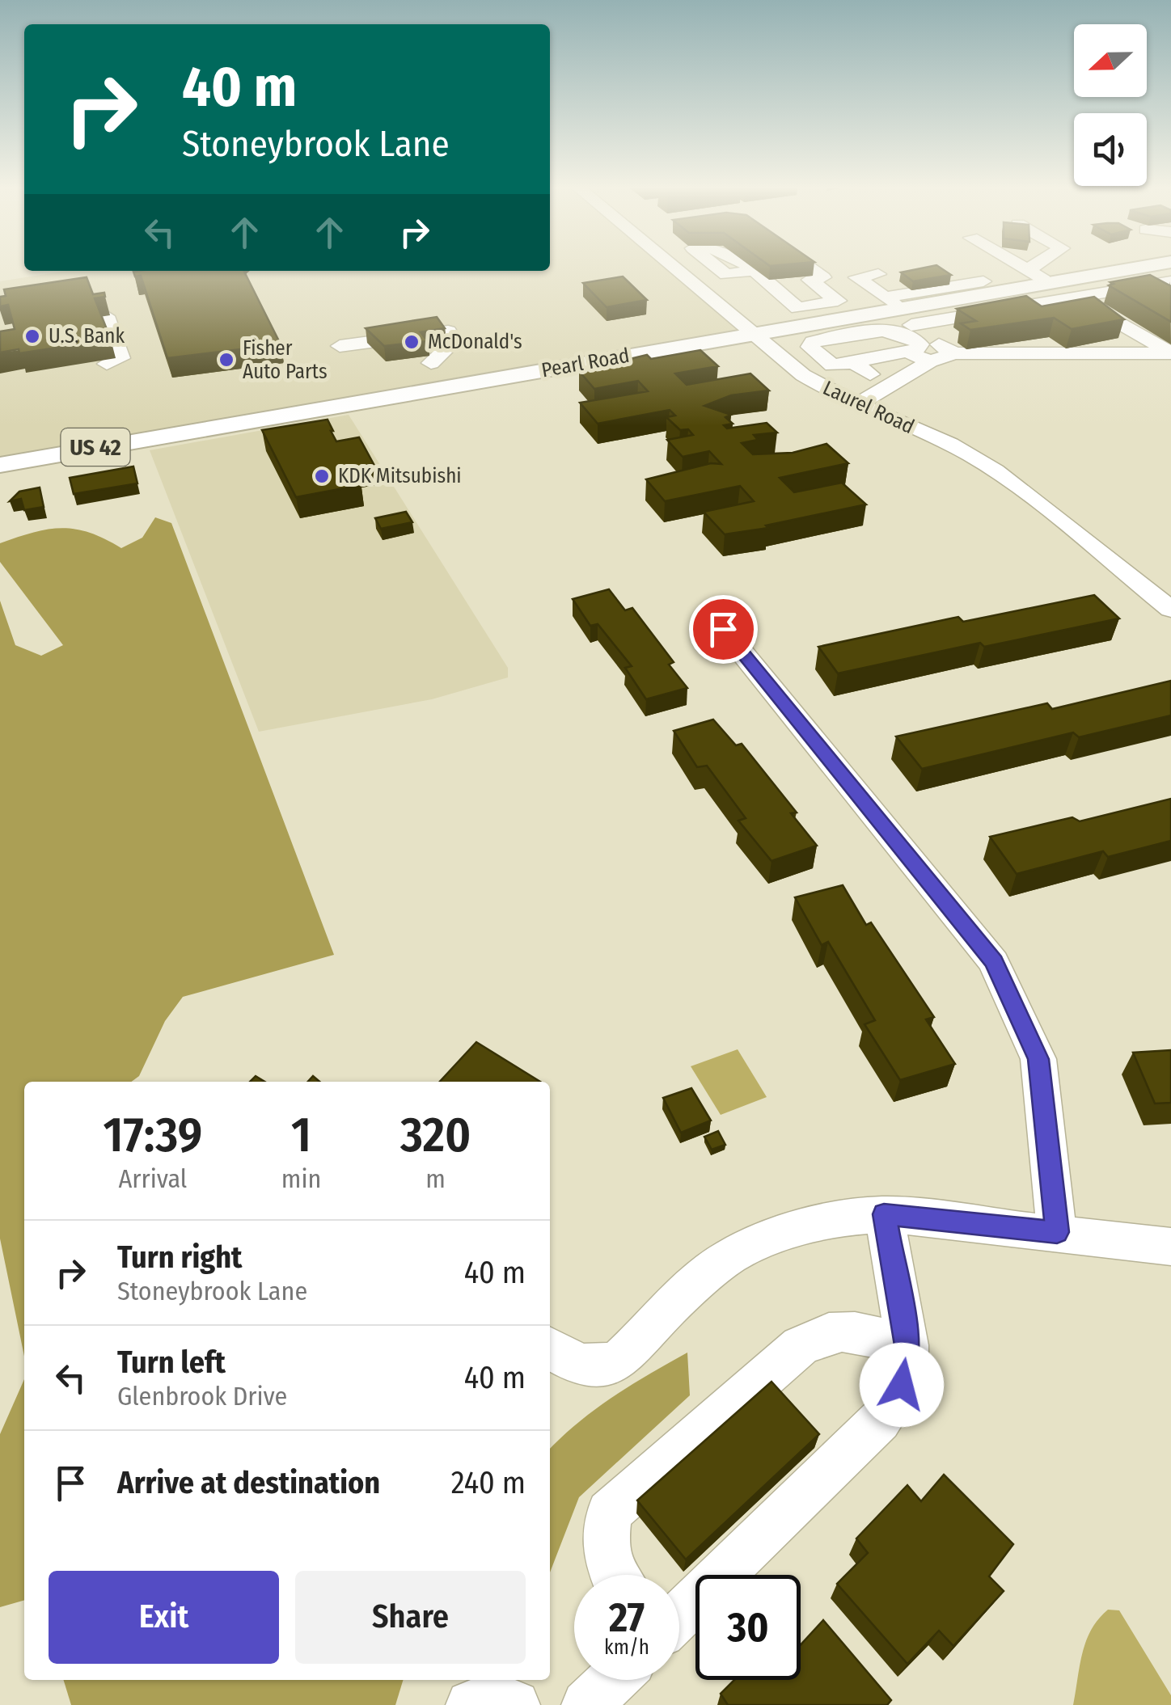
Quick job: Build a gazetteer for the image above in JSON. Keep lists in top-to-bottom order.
{
  "streets": {
    "main road": ["Pearl Road", "US 42"],
    "street": ["Laurel Road"]
  },
  "crossings": [
    ["Pearl Road", "Laurel Road"]
  ],
  "places": [
    "U.S. Bank",
    "McDonald's",
    "Fisher Auto Parts",
    "KDK Mitsubishi"
  ],
  "north": "left",
  "page": {
    "turn": ["40 m", "Stoneybrook Lane"],
    "eta": [
      "17:39",
      "Arrival",
      "1",
      "min",
      "320",
      "m"
    ],
    "list": [
      {
        "name": "Turn right",
        "note": "Stoneybrook Lane",
        "value": "40 m"
      },
      {
        "name": "Turn left",
        "note": "Glenbrook Drive",
        "value": "40 m"
      },
      {
        "name": "Arrive at destination",
        "value": "240 m"
      }
    ],
    "buttons": ["Exit", "Share"],
    "speed": "27 km/h",
    "limit": "30"
  }
}
